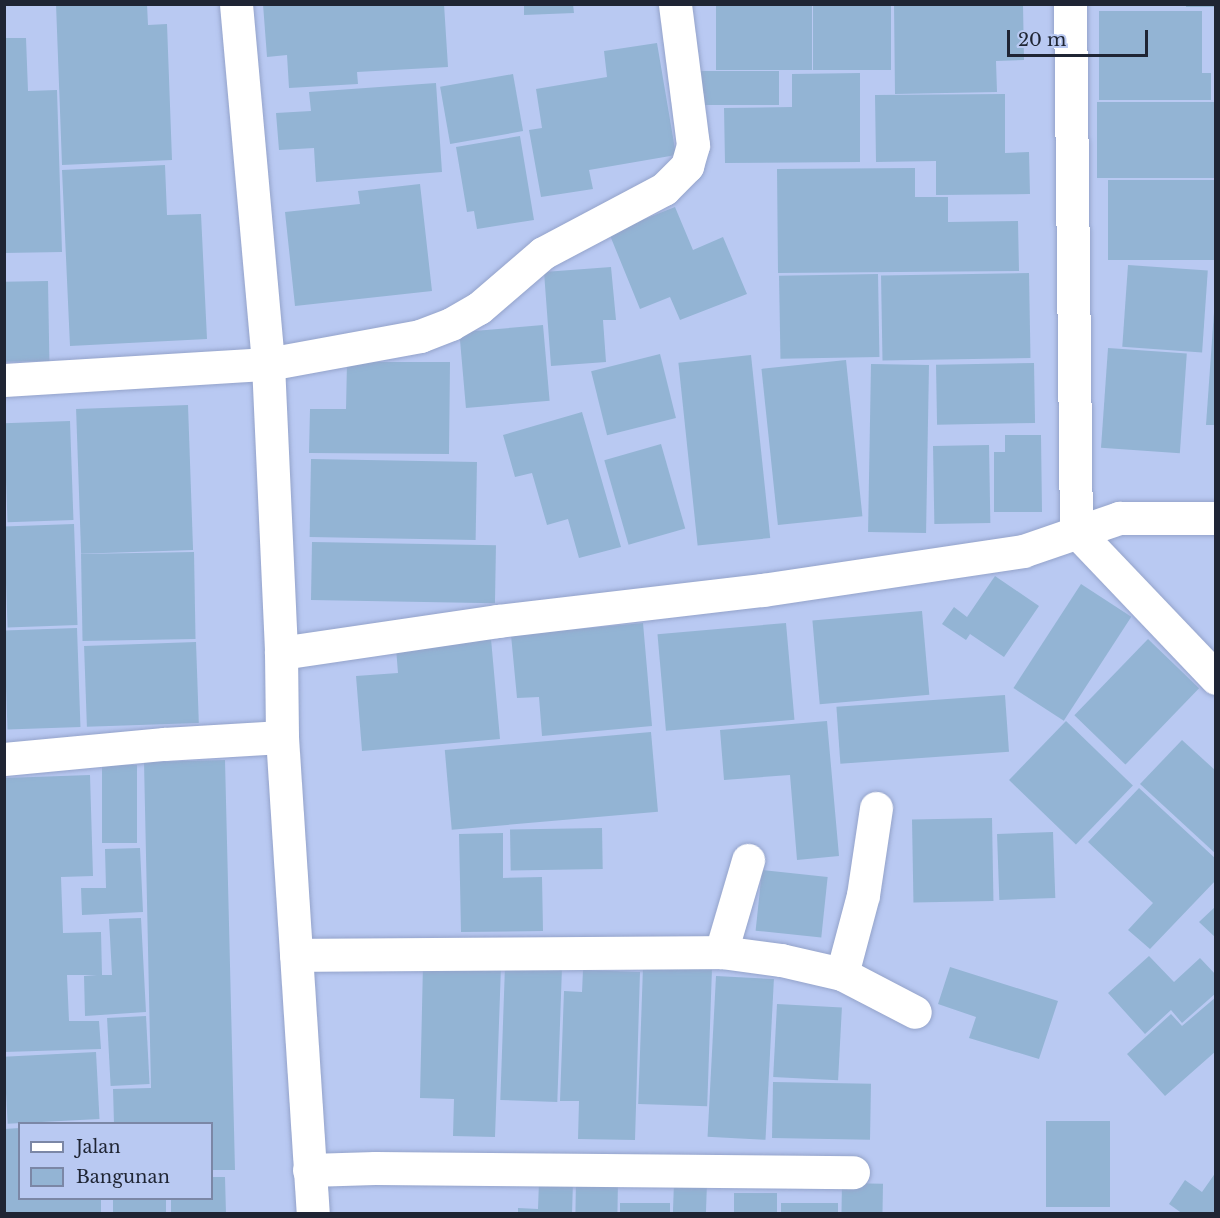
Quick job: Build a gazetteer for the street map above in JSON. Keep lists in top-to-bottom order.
{
  "legend": ["Jalan", "Bangunan"],
  "scale_bar": "20 m"
}
